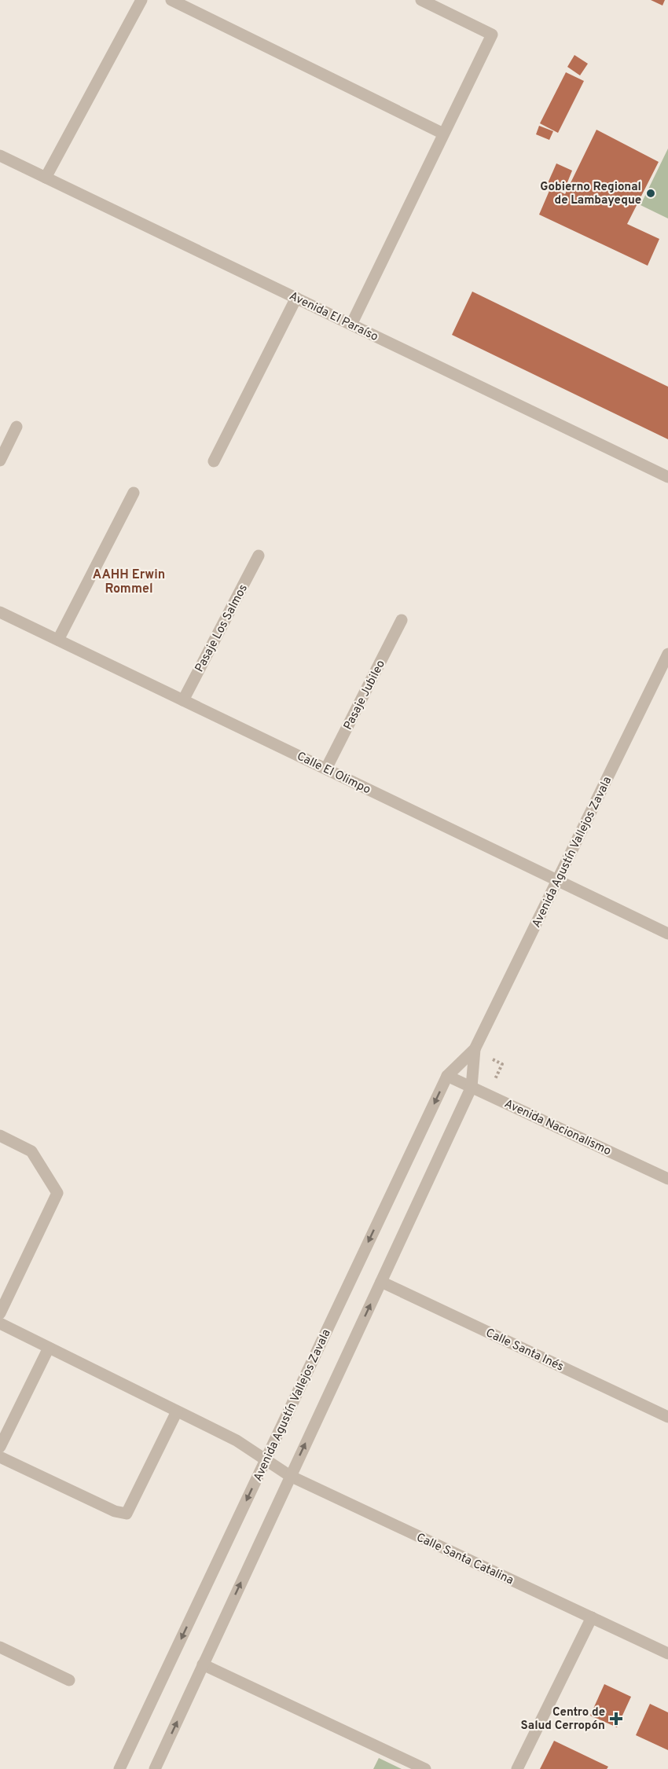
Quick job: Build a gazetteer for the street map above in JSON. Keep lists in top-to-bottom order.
{
  "streets": {
    "street": [
      "Avenida El Paraíso",
      "Pasaje Los Salmos",
      "Pasaje Jubileo",
      "Calle El Olimpo",
      "Avenida Agustín Vallejos Zavala",
      "Avenida Nacionalismo",
      "Calle Santa Inés",
      "Calle Santa Catalina"
    ]
  },
  "crossings": [
    ["Pasaje Los Salmos", "Calle El Olimpo"],
    ["Pasaje Jubileo", "Calle El Olimpo"],
    ["Calle El Olimpo", "Avenida Agustín Vallejos Zavala"],
    ["Avenida Agustín Vallejos Zavala", "Avenida Nacionalismo"],
    ["Avenida Agustín Vallejos Zavala", "Calle Santa Inés"],
    ["Avenida Agustín Vallejos Zavala", "Calle Santa Catalina"]
  ],
  "districts": ["AAHH Erwin Rommel"],
  "places": {
    "other": ["Gobierno Regional de Lambayeque"],
    "health": ["Centro de Salud Cerropón"]
  }
}
